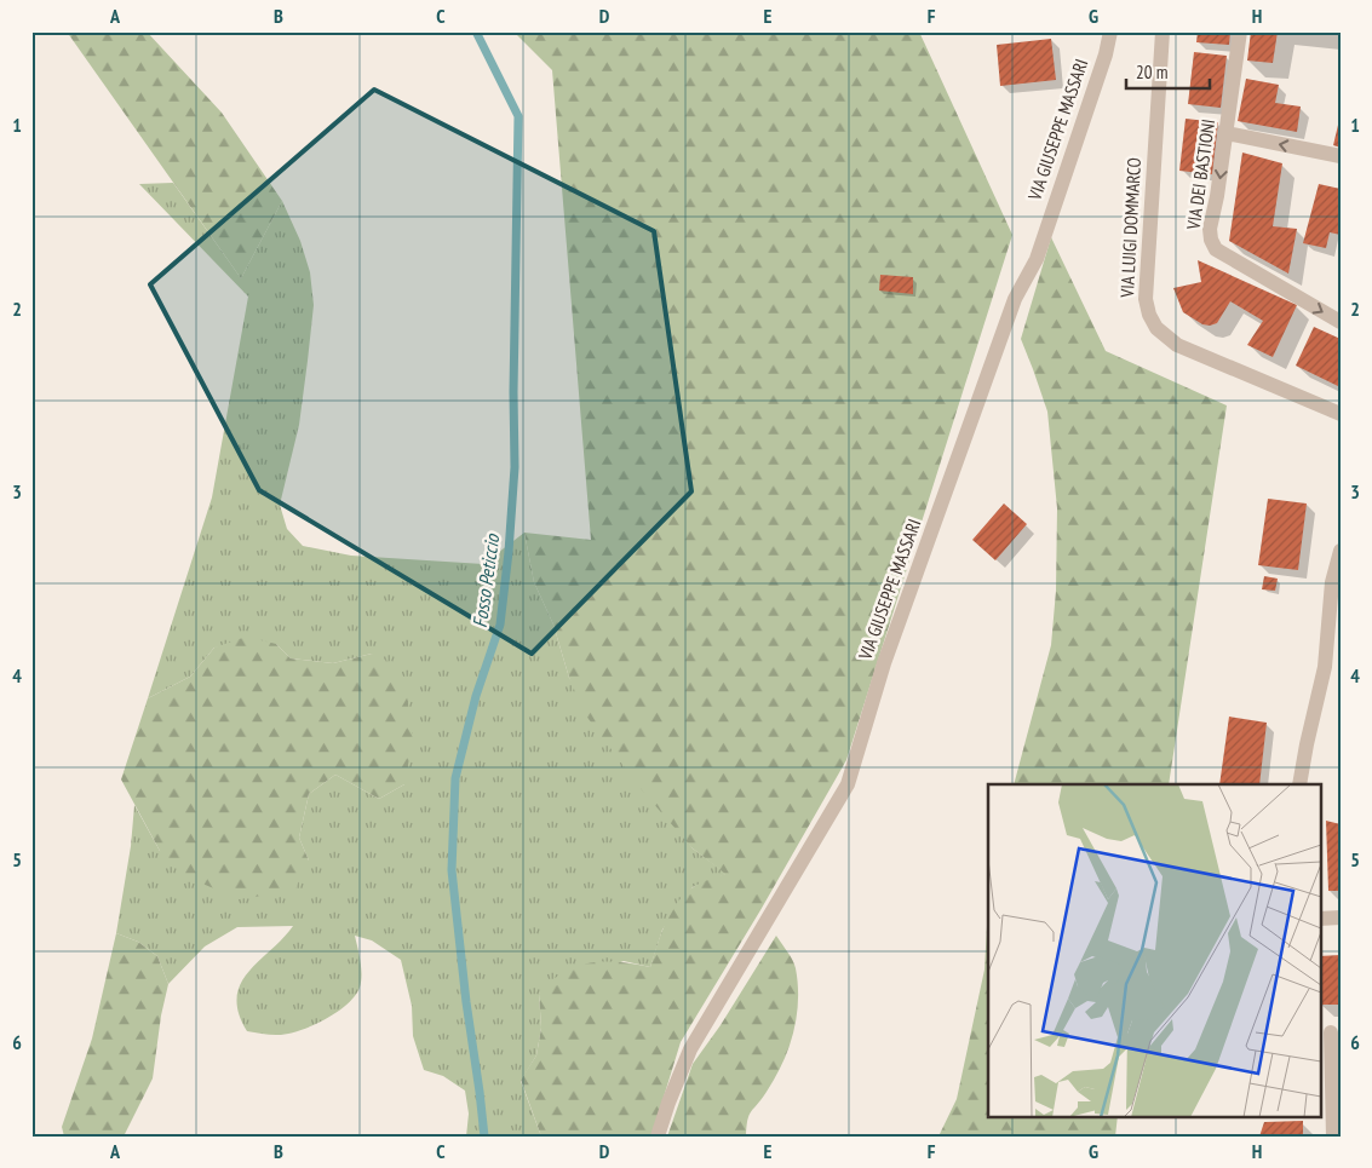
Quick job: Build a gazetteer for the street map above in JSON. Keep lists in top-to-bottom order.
{
  "streets": {
    "street": ["VIA GIUSEPPE MASSARI", "VIA DEI BASTIONI", "VIA LUIGI DOMMARCO"]
  },
  "one_way": ["VIA DEI BASTIONI"],
  "water": ["Fosso Peticcio"],
  "scale_bar": "20 m",
  "grid": {
    "columns": [
      "A",
      "B",
      "C",
      "D",
      "E",
      "F",
      "G",
      "H"
    ],
    "rows": [
      "1",
      "2",
      "3",
      "4",
      "5",
      "6"
    ]
  }
}
